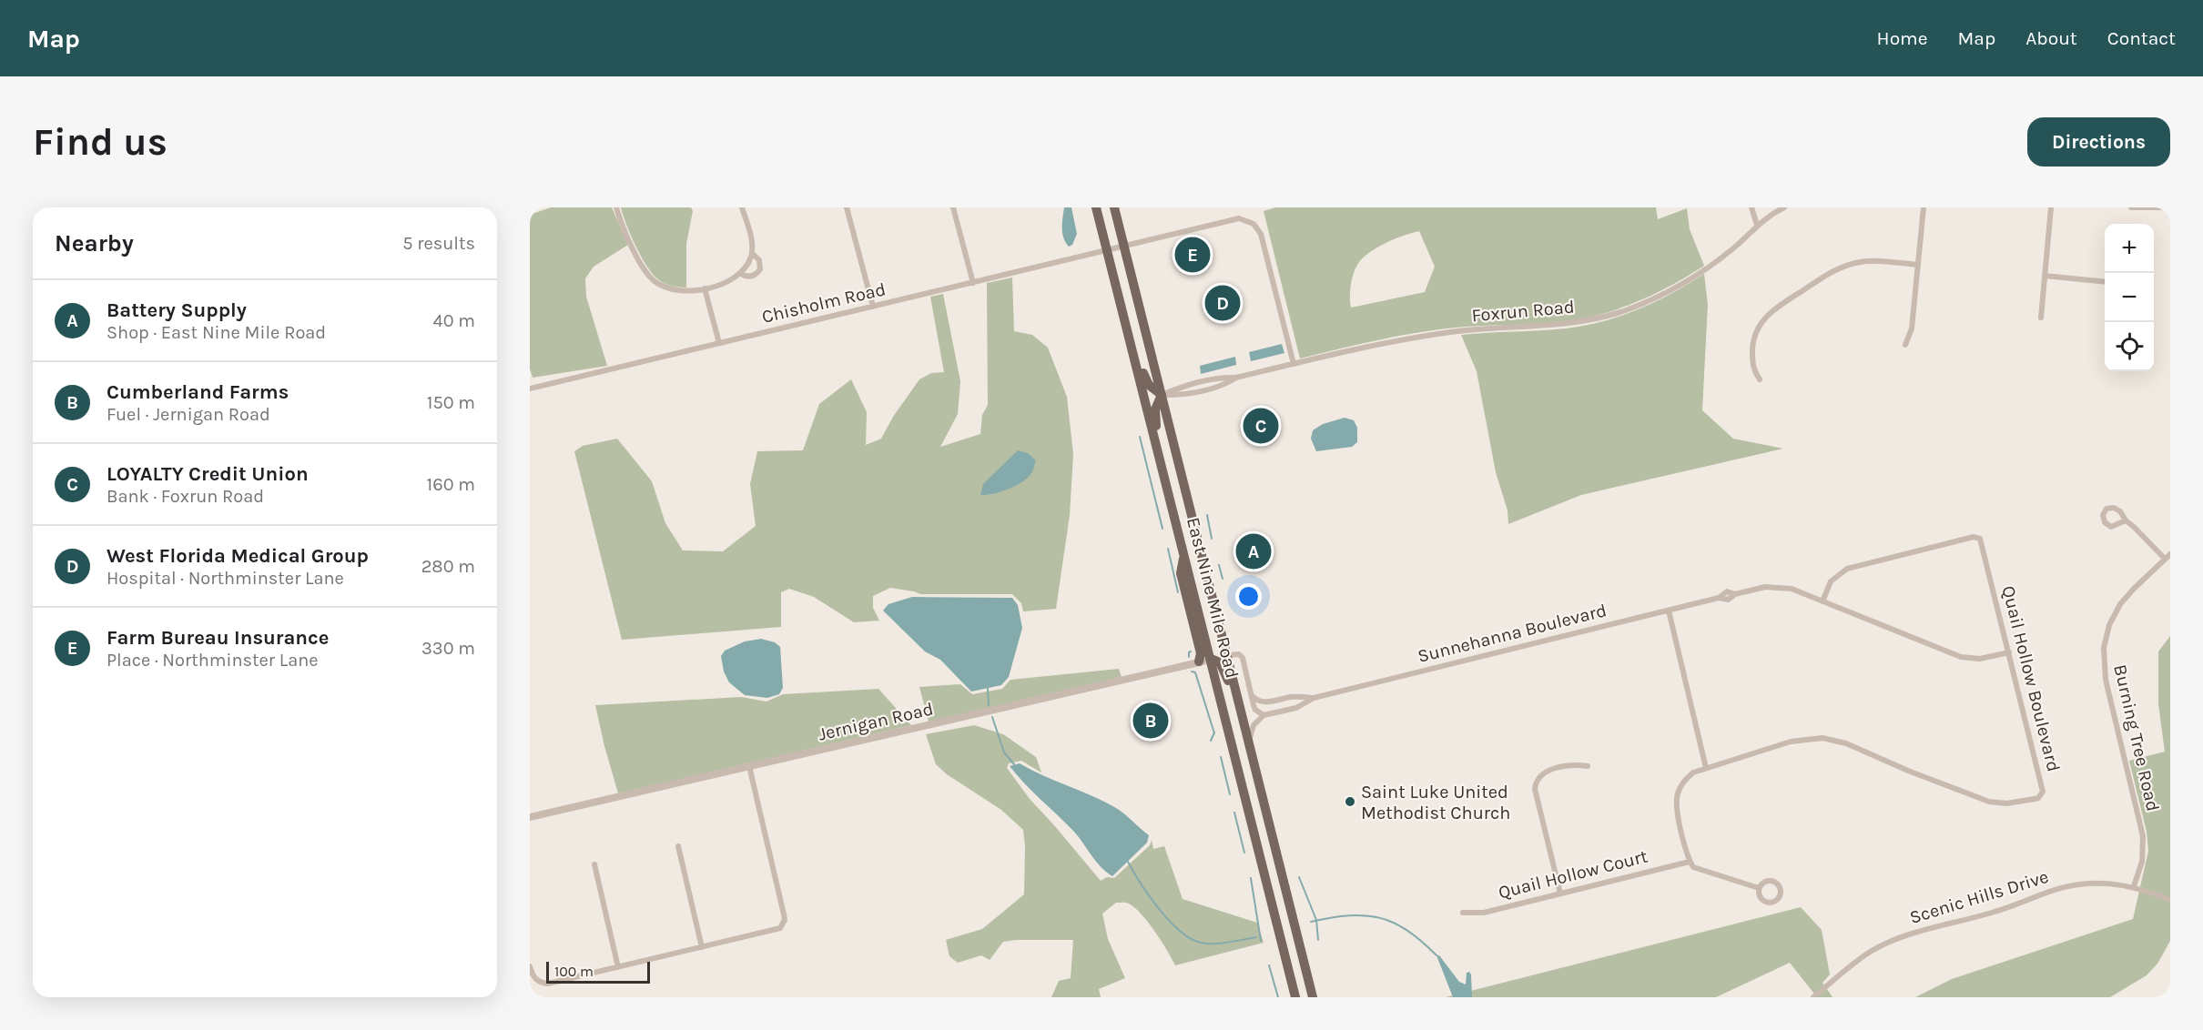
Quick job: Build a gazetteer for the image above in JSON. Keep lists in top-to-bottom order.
{
  "streets": {
    "main road": ["East Nine Mile Road"],
    "street": [
      "Chisholm Road",
      "Foxrun Road",
      "Sunnehanna Boulevard",
      "Quail Hollow Boulevard",
      "Jernigan Road",
      "Burning Tree Road",
      "Quail Hollow Court",
      "Scenic Hills Drive"
    ]
  },
  "crossings": [
    ["Chisholm Road", "Foxrun Road"],
    ["Chisholm Road", "East Nine Mile Road"],
    ["Foxrun Road", "East Nine Mile Road"],
    ["East Nine Mile Road", "Jernigan Road"],
    ["Sunnehanna Boulevard", "Quail Hollow Boulevard"],
    ["Quail Hollow Boulevard", "Quail Hollow Court"],
    ["Burning Tree Road", "Scenic Hills Drive"]
  ],
  "places": ["Saint Luke United Methodist Church"],
  "scale_bar": "100 m",
  "page": {
    "header": "Map",
    "nav": [
      "Home",
      "Map",
      "About",
      "Contact"
    ],
    "buttons": "Directions",
    "title": "Find us",
    "heading": ["Nearby", "5 results"],
    "map_buttons": ["+", "−"],
    "pins": [
      "E",
      "D",
      "C",
      "A",
      "B"
    ],
    "list": [
      {
        "mark": "A",
        "name": "Battery Supply",
        "note": "Shop · East Nine Mile Road",
        "value": "40 m"
      },
      {
        "mark": "B",
        "name": "Cumberland Farms",
        "note": "Fuel · Jernigan Road",
        "value": "150 m"
      },
      {
        "mark": "C",
        "name": "LOYALTY Credit Union",
        "note": "Bank · Foxrun Road",
        "value": "160 m"
      },
      {
        "mark": "D",
        "name": "West Florida Medical Group",
        "note": "Hospital · Northminster Lane",
        "value": "280 m"
      },
      {
        "mark": "E",
        "name": "Farm Bureau Insurance",
        "note": "Place · Northminster Lane",
        "value": "330 m"
      }
    ],
    "scale": "100 m"
  }
}
